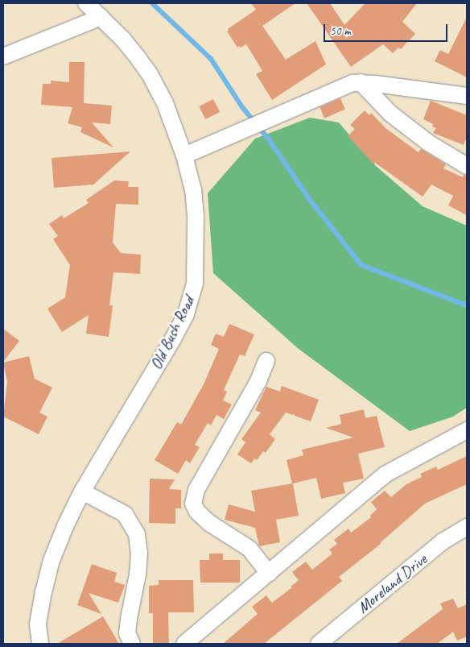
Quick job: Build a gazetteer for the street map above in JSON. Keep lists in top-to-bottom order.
{
  "streets": {
    "street": ["Old Bush Road", "Moreland Drive"]
  },
  "scale_bar": "50 m"
}
